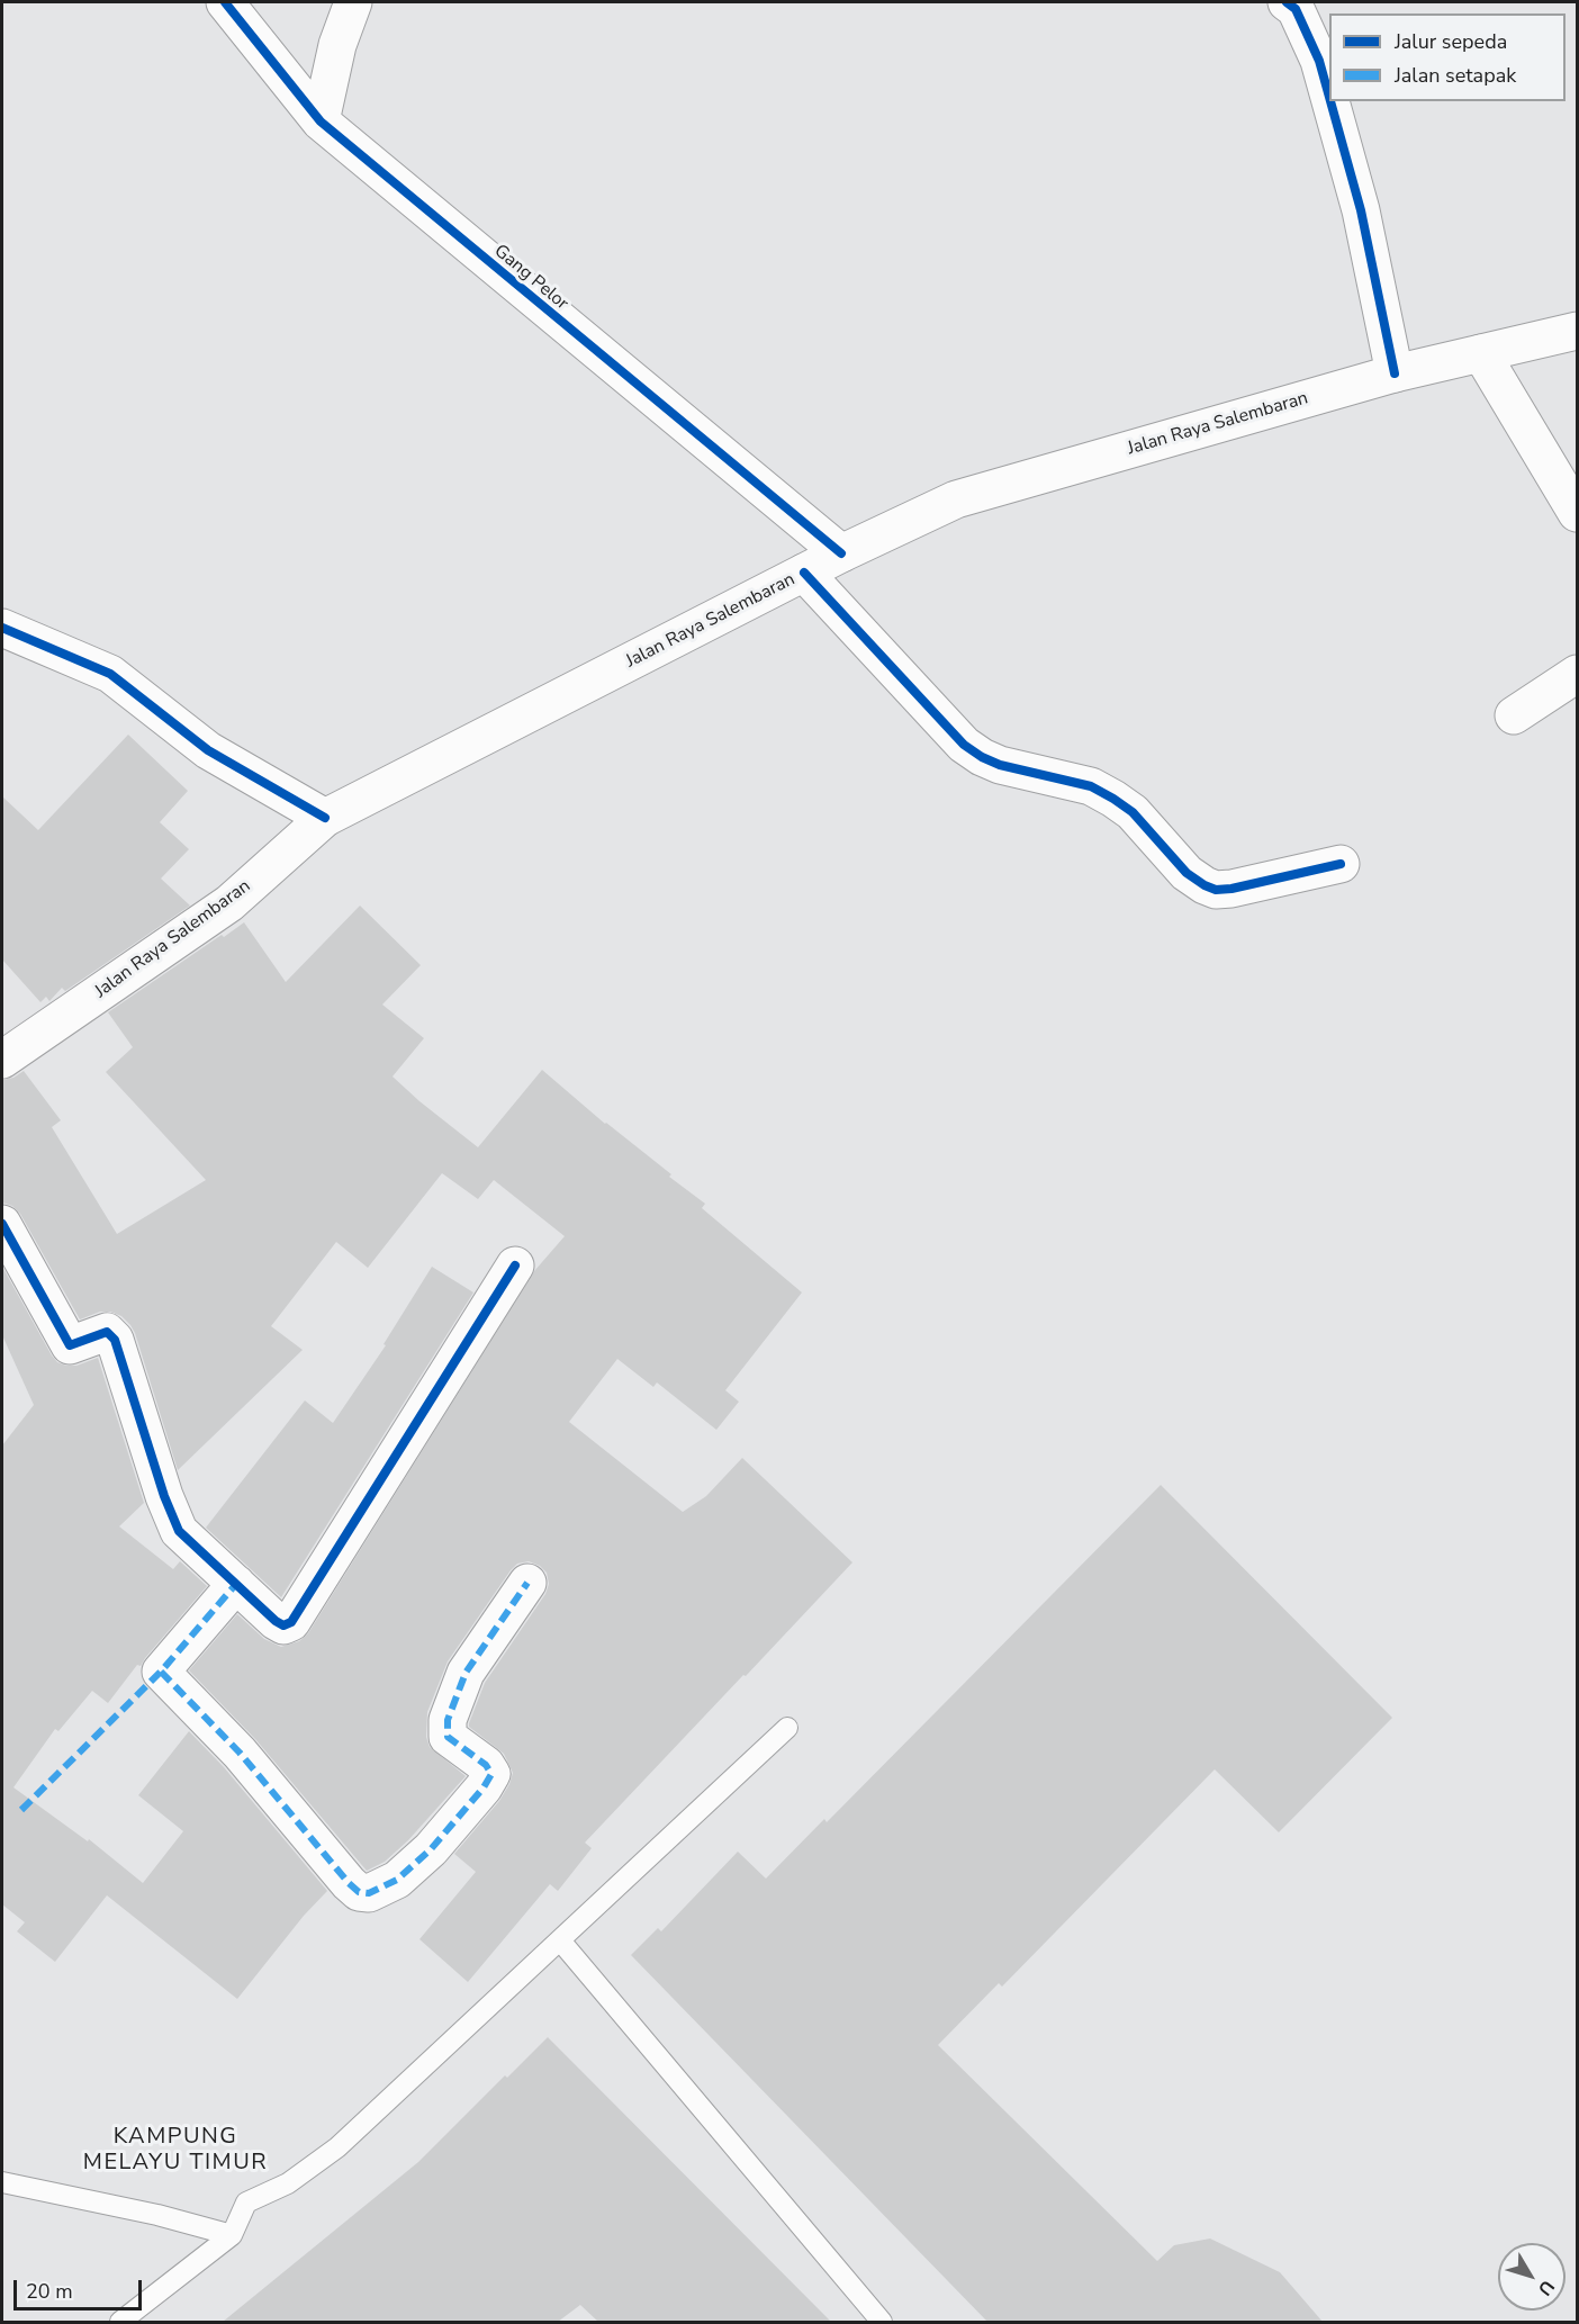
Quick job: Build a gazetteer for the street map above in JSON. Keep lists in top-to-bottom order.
{
  "streets": {
    "street": ["Gang Pelor", "Jalan Raya Salembaran"]
  },
  "crossings": [
    ["Gang Pelor", "Jalan Raya Salembaran"]
  ],
  "districts": ["KAMPUNG MELAYU TIMUR"],
  "legend": ["Jalur sepeda", "Jalan setapak"],
  "scale_bar": "20 m",
  "north": "bottom right"
}
